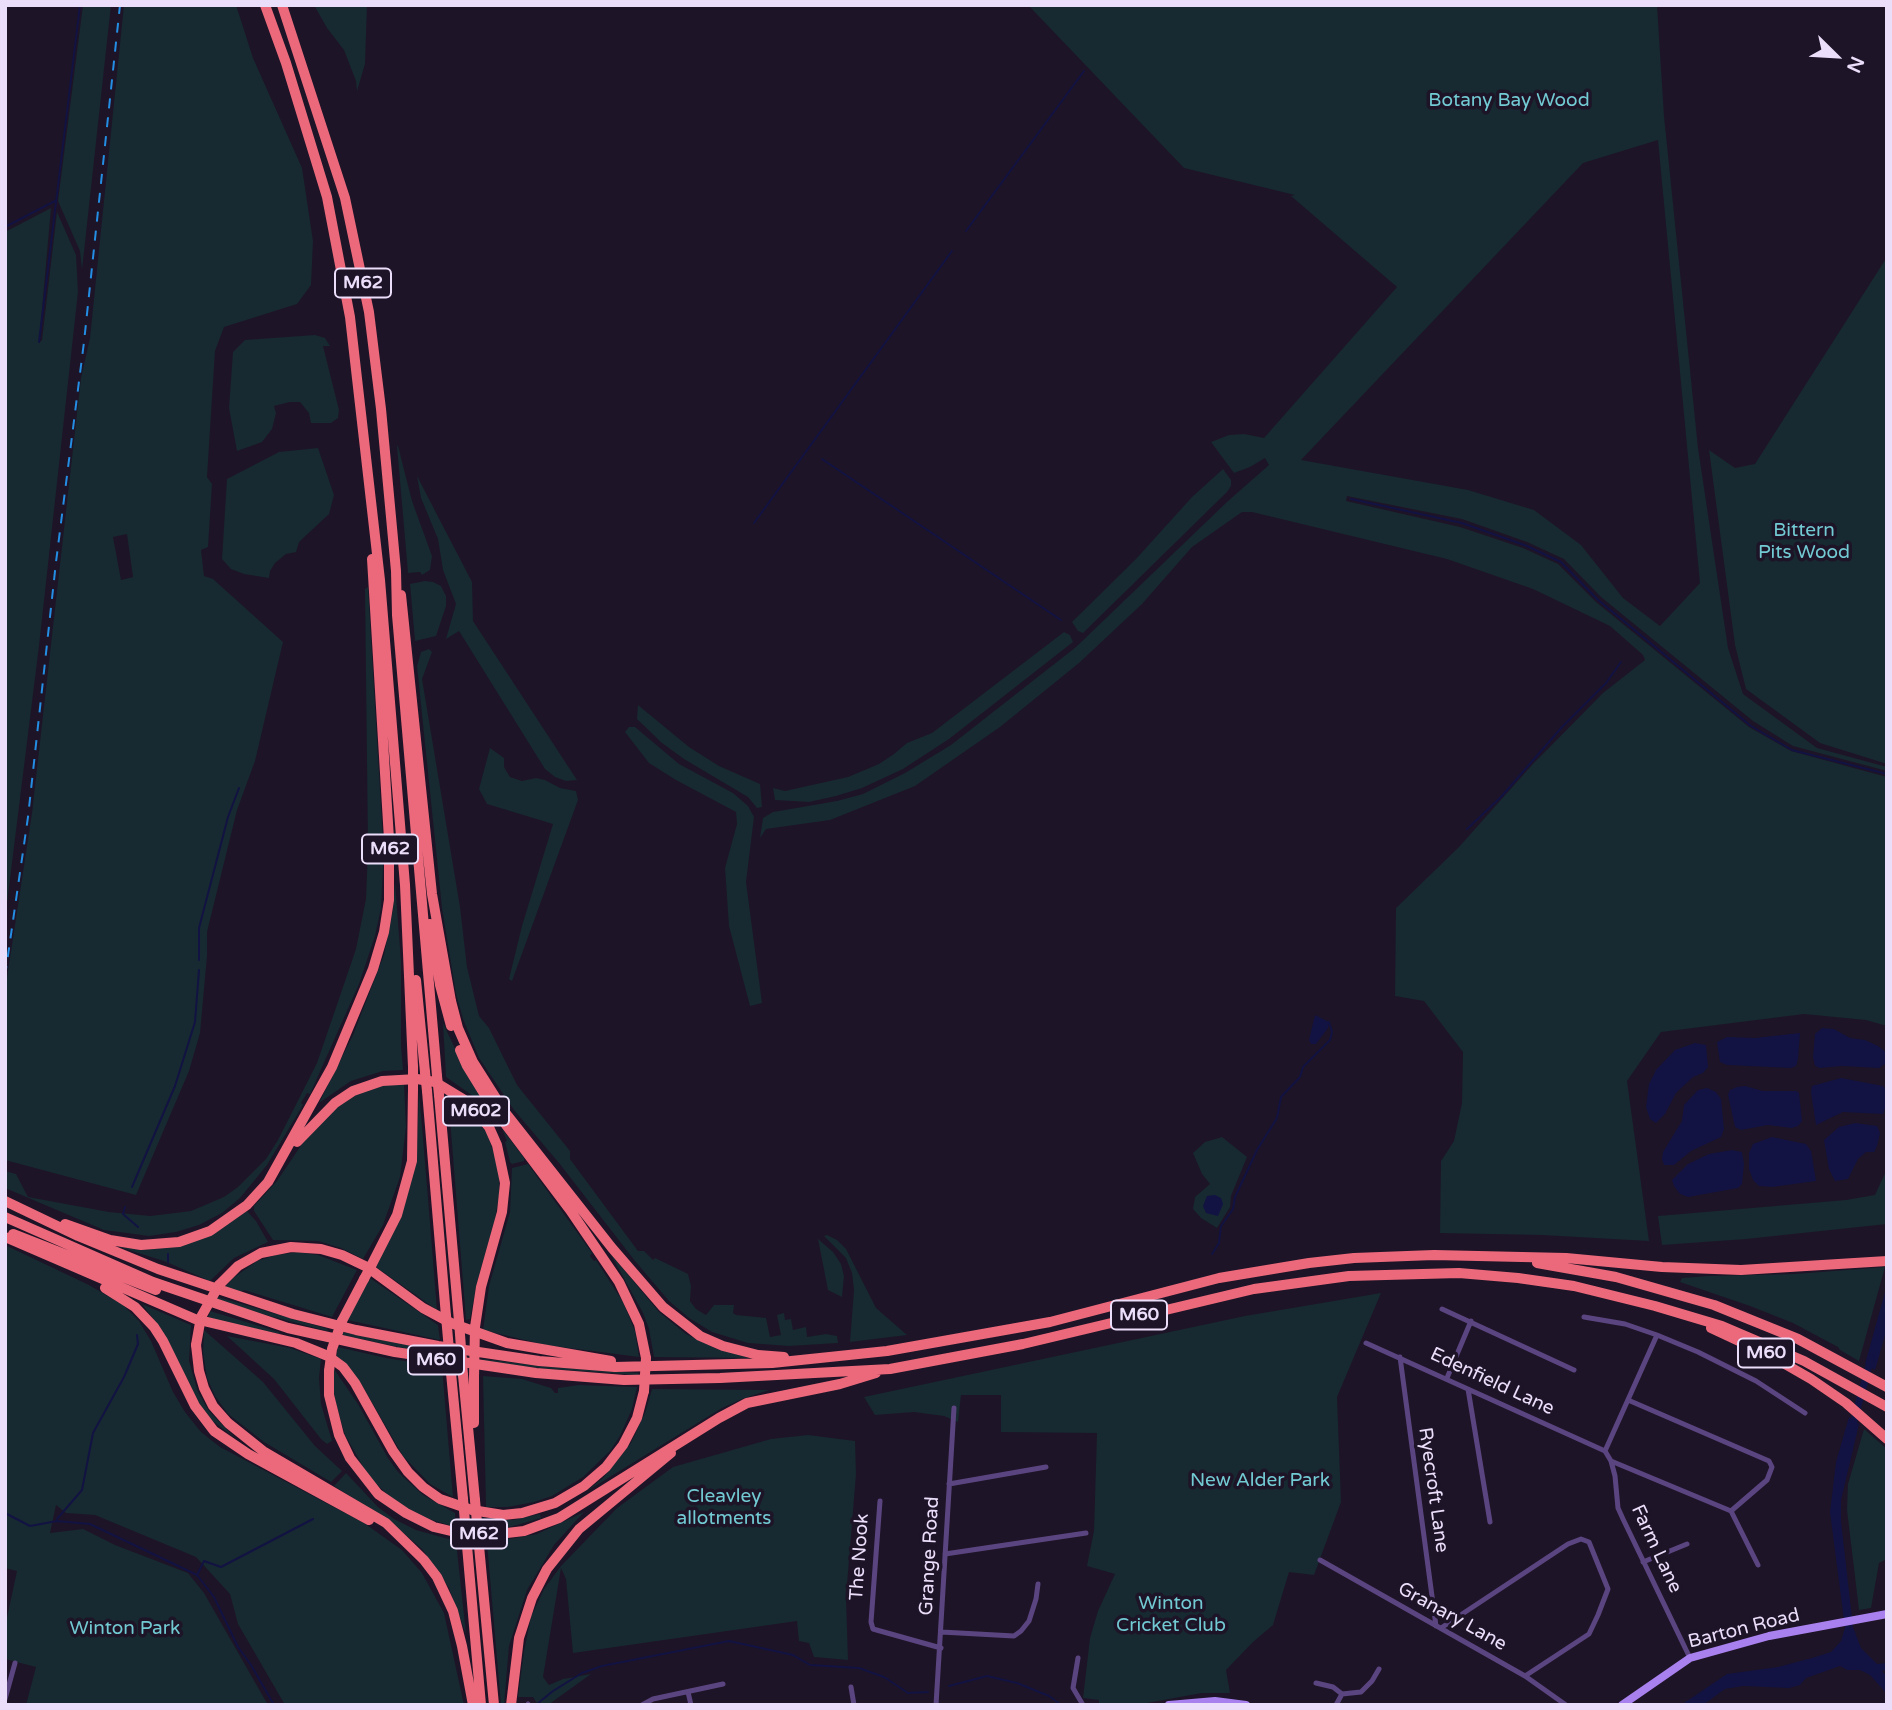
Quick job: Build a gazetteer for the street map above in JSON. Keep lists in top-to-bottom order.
{
  "streets": {
    "highway": ["M62", "M602", "M60"],
    "main road": ["Barton Road"],
    "street": [
      "Edenfield Lane",
      "Ryecroft Lane",
      "Farm Lane",
      "Grange Road",
      "The Nook",
      "Granary Lane"
    ]
  },
  "crossings": [
    ["M62", "M602"],
    ["M62", "M60"],
    ["M602", "M60"],
    ["Edenfield Lane", "Ryecroft Lane"],
    ["Edenfield Lane", "Farm Lane"],
    ["Ryecroft Lane", "Granary Lane"],
    ["Farm Lane", "Barton Road"],
    ["Grange Road", "The Nook"]
  ],
  "parks": [
    "Botany Bay Wood",
    "Bittern Pits Wood",
    "New Alder Park",
    "Cleavley allotments",
    "Winton Cricket Club",
    "Winton Park"
  ],
  "north": "bottom right"
}
